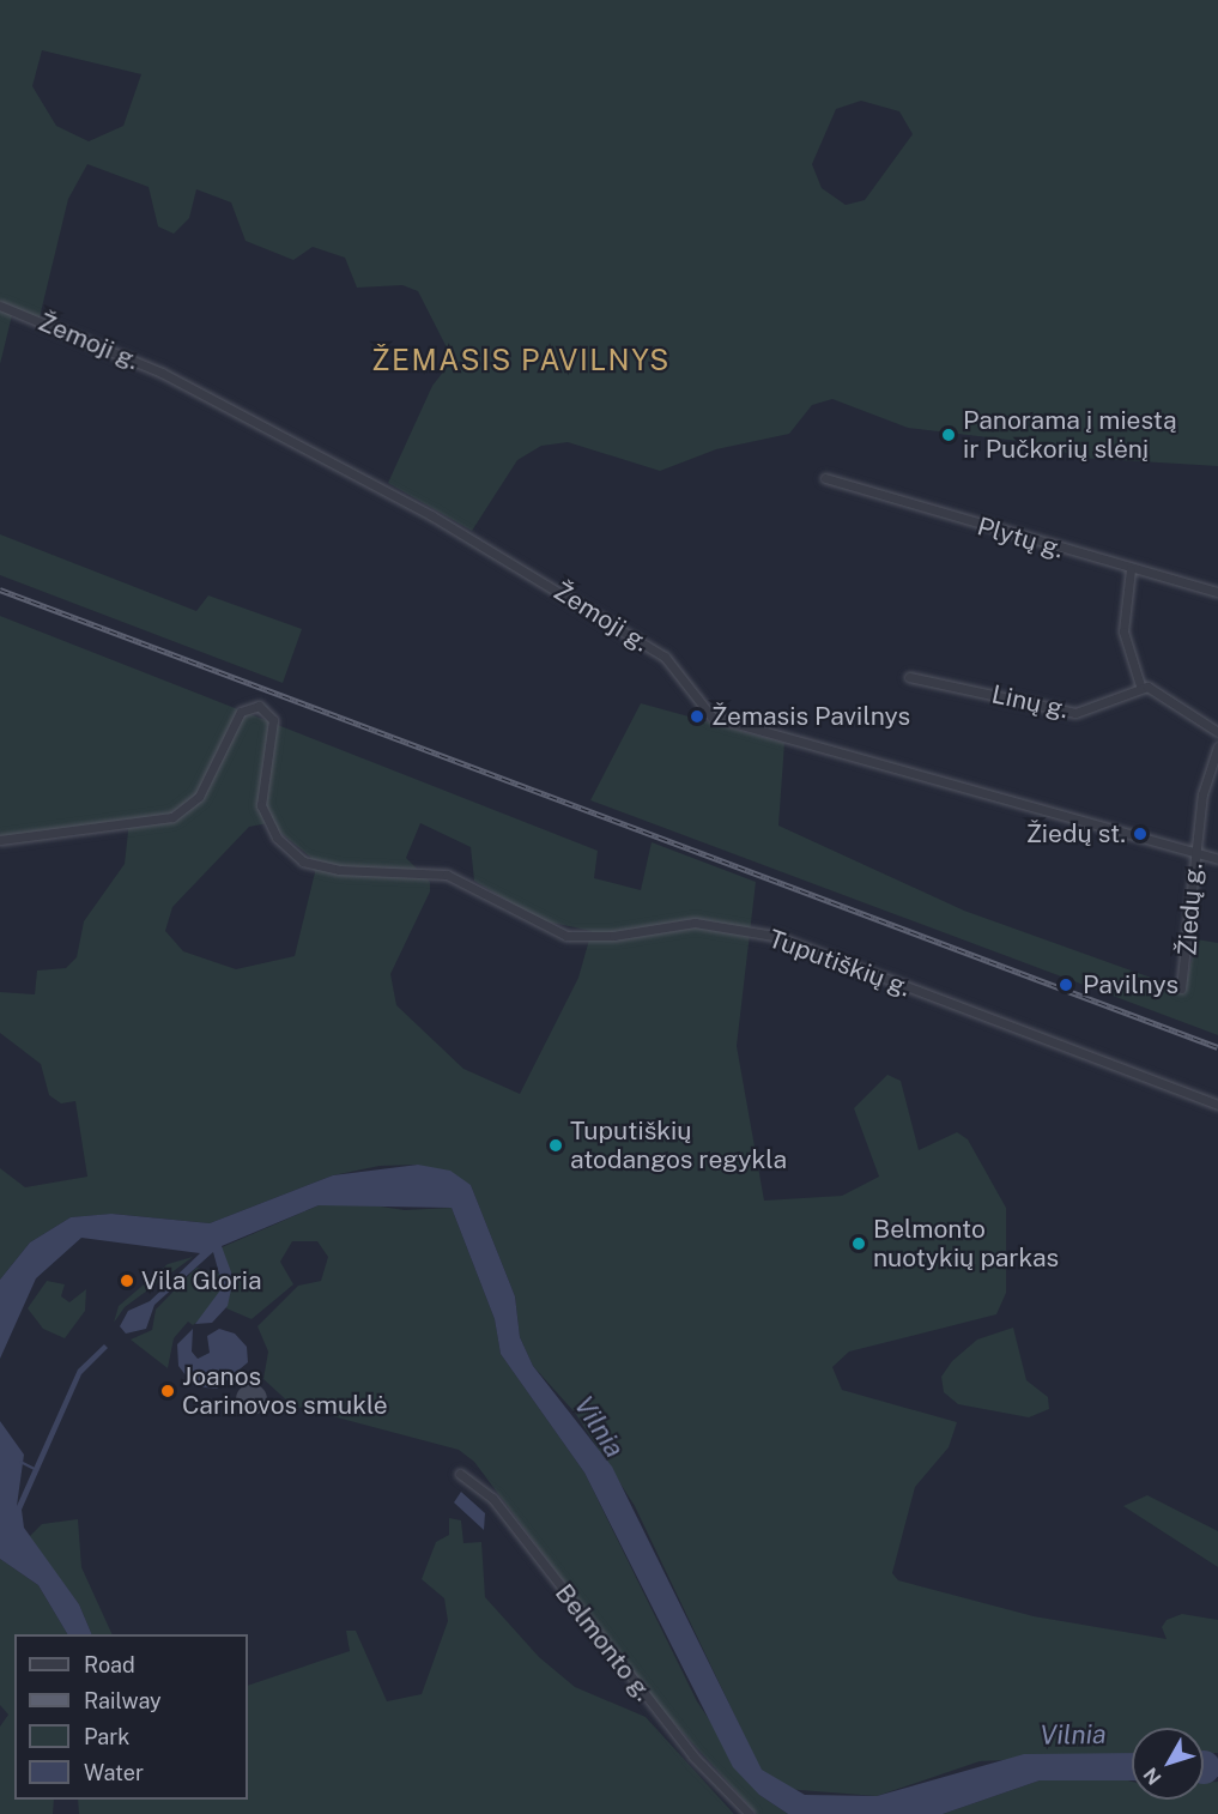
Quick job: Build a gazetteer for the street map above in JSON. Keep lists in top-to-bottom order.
{
  "streets": {
    "street": [
      "Žemoji g.",
      "Plytų g.",
      "Linų g.",
      "Žiedų g.",
      "Tuputiškių g.",
      "Belmonto g."
    ]
  },
  "crossings": [
    ["Žemoji g.", "Žiedų g."]
  ],
  "districts": ["ŽEMASIS PAVILNYS"],
  "water": ["Vilnia"],
  "places": [
    "Panorama į miestą ir Pučkorių slėnį",
    "Žemasis Pavilnys",
    "Žiedų st.",
    "Pavilnys",
    "Tuputiškių atodangos regykla",
    "Belmonto nuotykių parkas",
    "Vila Gloria",
    "Joanos Carinovos smuklė"
  ],
  "legend": [
    "Road",
    "Railway",
    "Park",
    "Water"
  ],
  "north": "bottom left"
}
